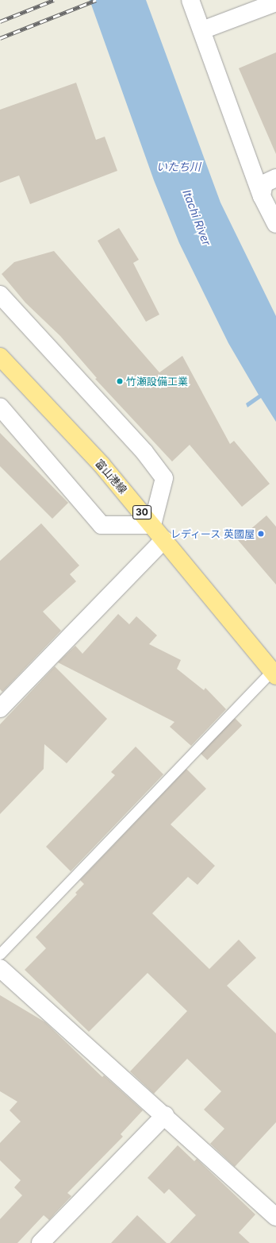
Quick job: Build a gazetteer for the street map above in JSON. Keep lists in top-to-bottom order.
{
  "streets": {
    "main road": ["富山港線", "30"]
  },
  "water": ["いたち川", "Itachi River"],
  "places": ["竹瀬設備工業", "レディース 英國屋"]
}
